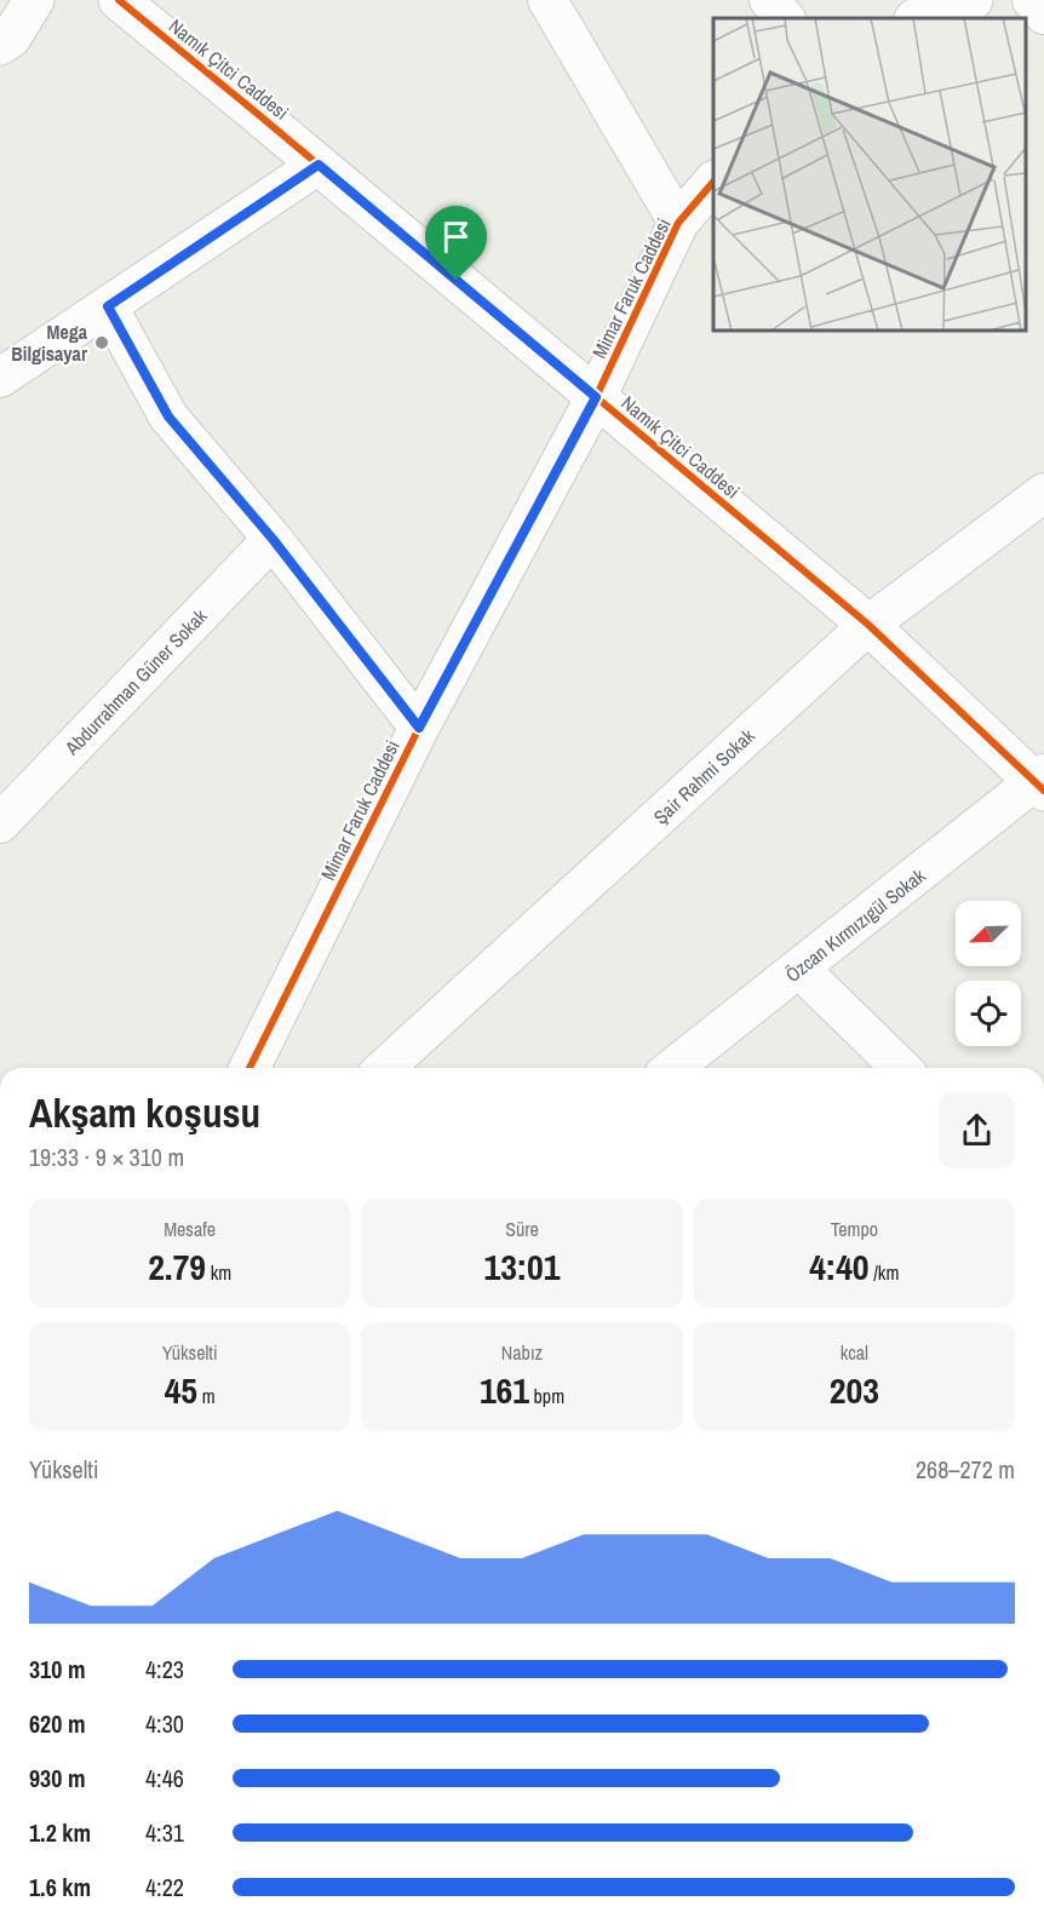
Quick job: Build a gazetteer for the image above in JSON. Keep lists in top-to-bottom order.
{
  "streets": {
    "street": [
      "Namık Çitci Caddesi",
      "Mimar Faruk Caddesi",
      "Abdurrahman Güner Sokak",
      "Şair Rahmi Sokak",
      "Özcan Kırmızıgül Sokak"
    ]
  },
  "crossings": [
    ["Namık Çitci Caddesi", "Mimar Faruk Caddesi"],
    ["Namık Çitci Caddesi", "Şair Rahmi Sokak"],
    ["Namık Çitci Caddesi", "Özcan Kırmızıgül Sokak"]
  ],
  "places": ["Mega Bilgisayar"],
  "north": "bottom left",
  "page": {
    "heading": ["Akşam koşusu", "19:33 · 9 × 310 m"],
    "stats": [
      ["Mesafe", "2.79 km"],
      ["Süre", "13:01"],
      ["Tempo", "4:40 /km"],
      ["Yükselti", "45 m"],
      ["Nabız", "161 bpm"],
      ["kcal", "203"]
    ],
    "chart": ["Yükselti", "268–272 m"],
    "list": [
      {
        "name": "310 m",
        "note": "4:23"
      },
      {
        "name": "620 m",
        "note": "4:30"
      },
      {
        "name": "930 m",
        "note": "4:46"
      },
      {
        "name": "1.2 km",
        "note": "4:31"
      },
      {
        "name": "1.6 km",
        "note": "4:22"
      }
    ]
  }
}
